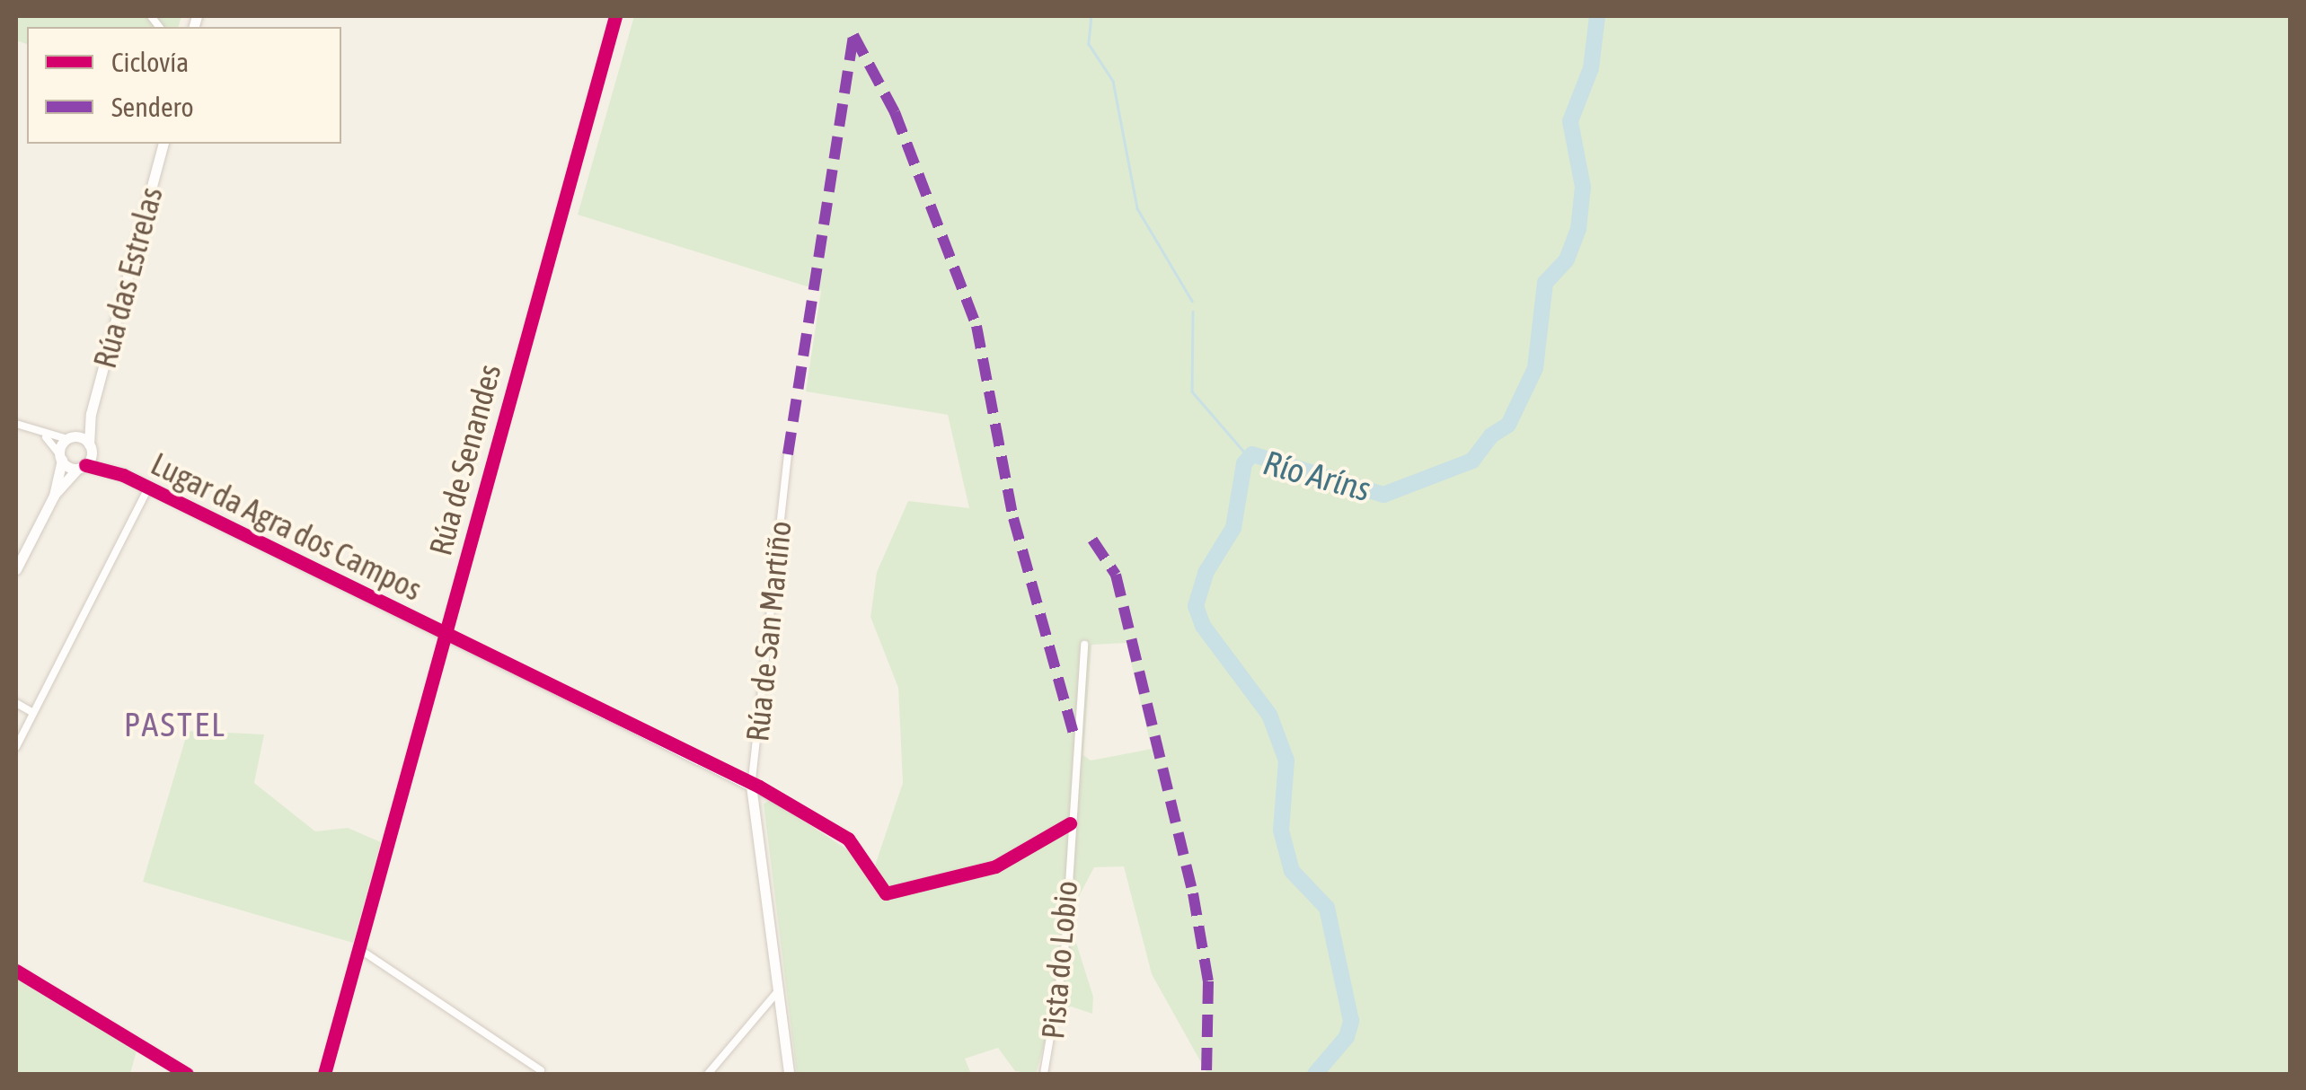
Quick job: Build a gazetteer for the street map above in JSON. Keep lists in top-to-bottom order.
{
  "streets": {
    "street": [
      "Rúa das Estrelas",
      "Rúa de Senandes",
      "Lugar da Agra dos Campos",
      "Rúa de San Martiño",
      "Pista do Lobio"
    ]
  },
  "crossings": [
    ["Rúa das Estrelas", "Lugar da Agra dos Campos"],
    ["Rúa de Senandes", "Lugar da Agra dos Campos"],
    ["Lugar da Agra dos Campos", "Rúa de San Martiño"]
  ],
  "districts": ["PASTEL"],
  "water": ["Río Aríns"],
  "legend": ["Ciclovía", "Sendero"]
}
